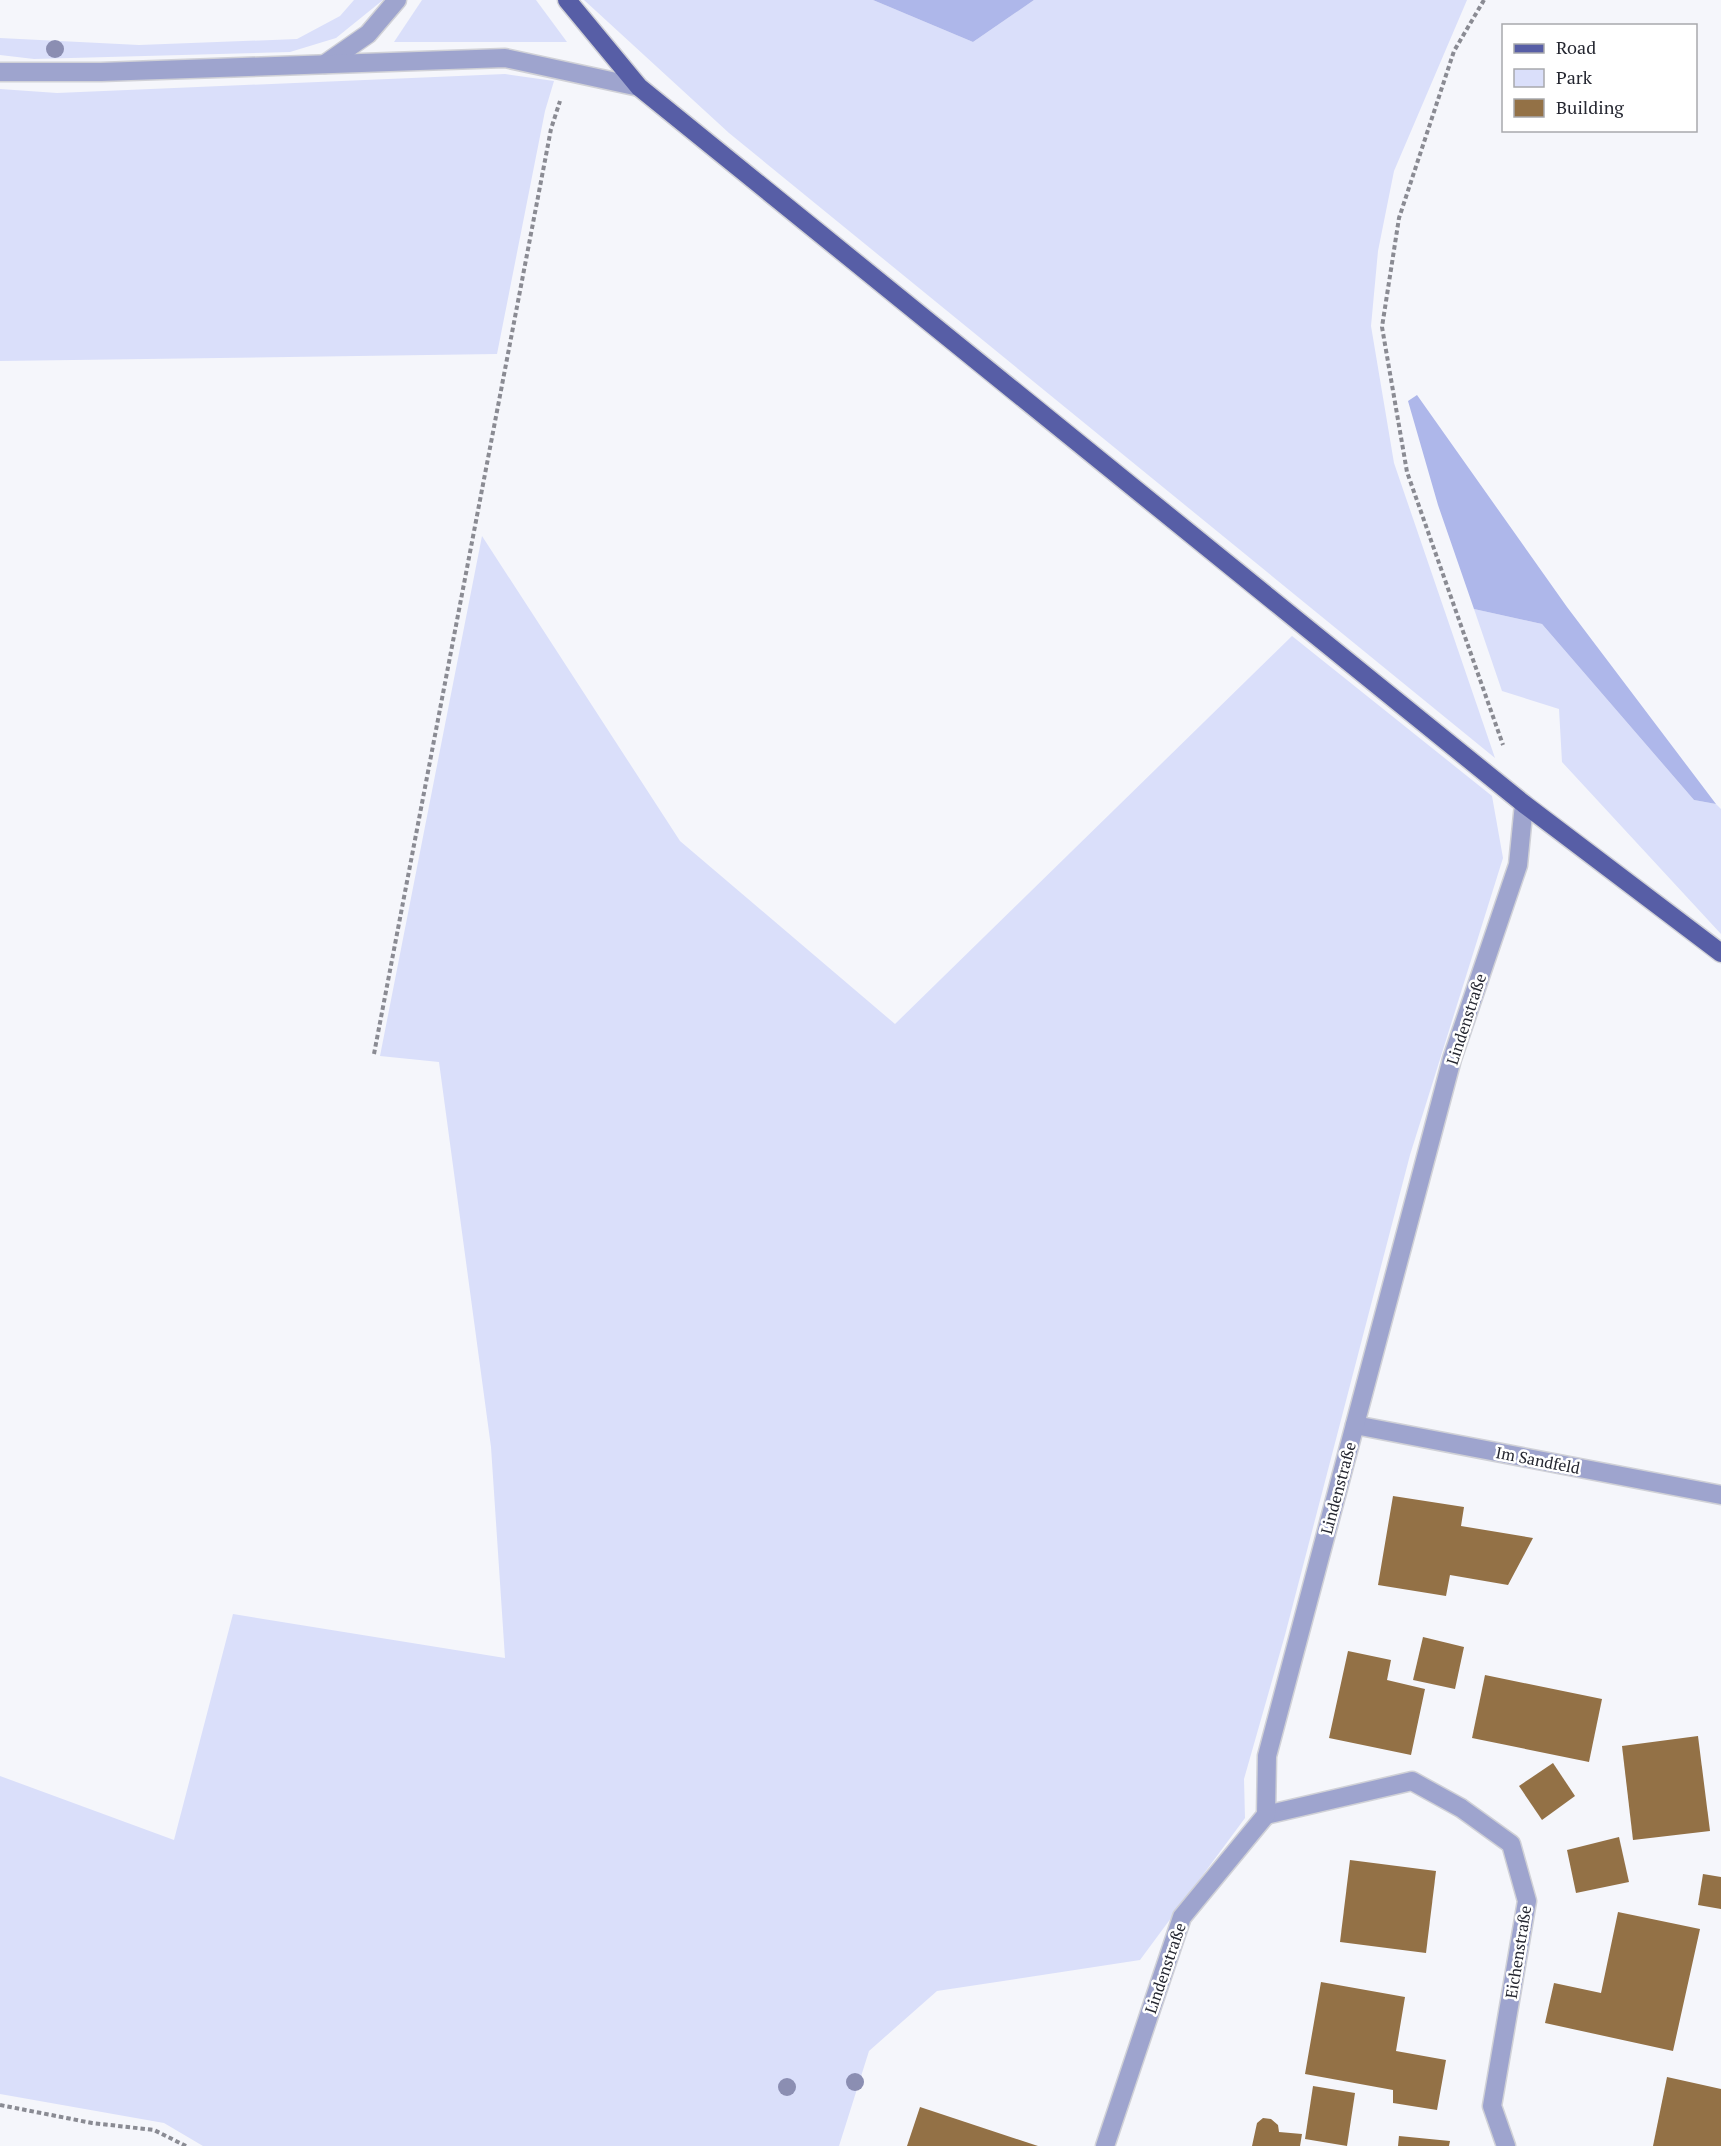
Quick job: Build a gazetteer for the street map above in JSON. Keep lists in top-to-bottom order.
{
  "streets": {
    "street": ["Lindenstraße", "Im Sandfeld", "Eichenstraße"]
  },
  "crossings": [
    ["Lindenstraße", "Im Sandfeld"],
    ["Lindenstraße", "Eichenstraße"]
  ],
  "legend": ["Road", "Park", "Building"]
}
